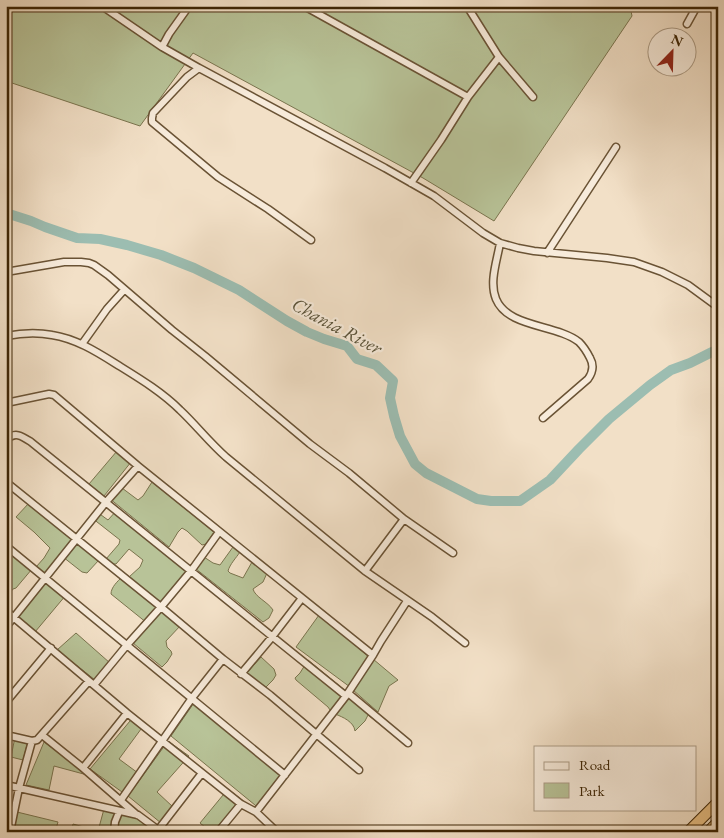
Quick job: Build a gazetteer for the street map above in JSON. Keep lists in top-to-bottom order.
{
  "water": ["Chania River"],
  "legend": ["Road", "Park"],
  "north": "top right"
}
